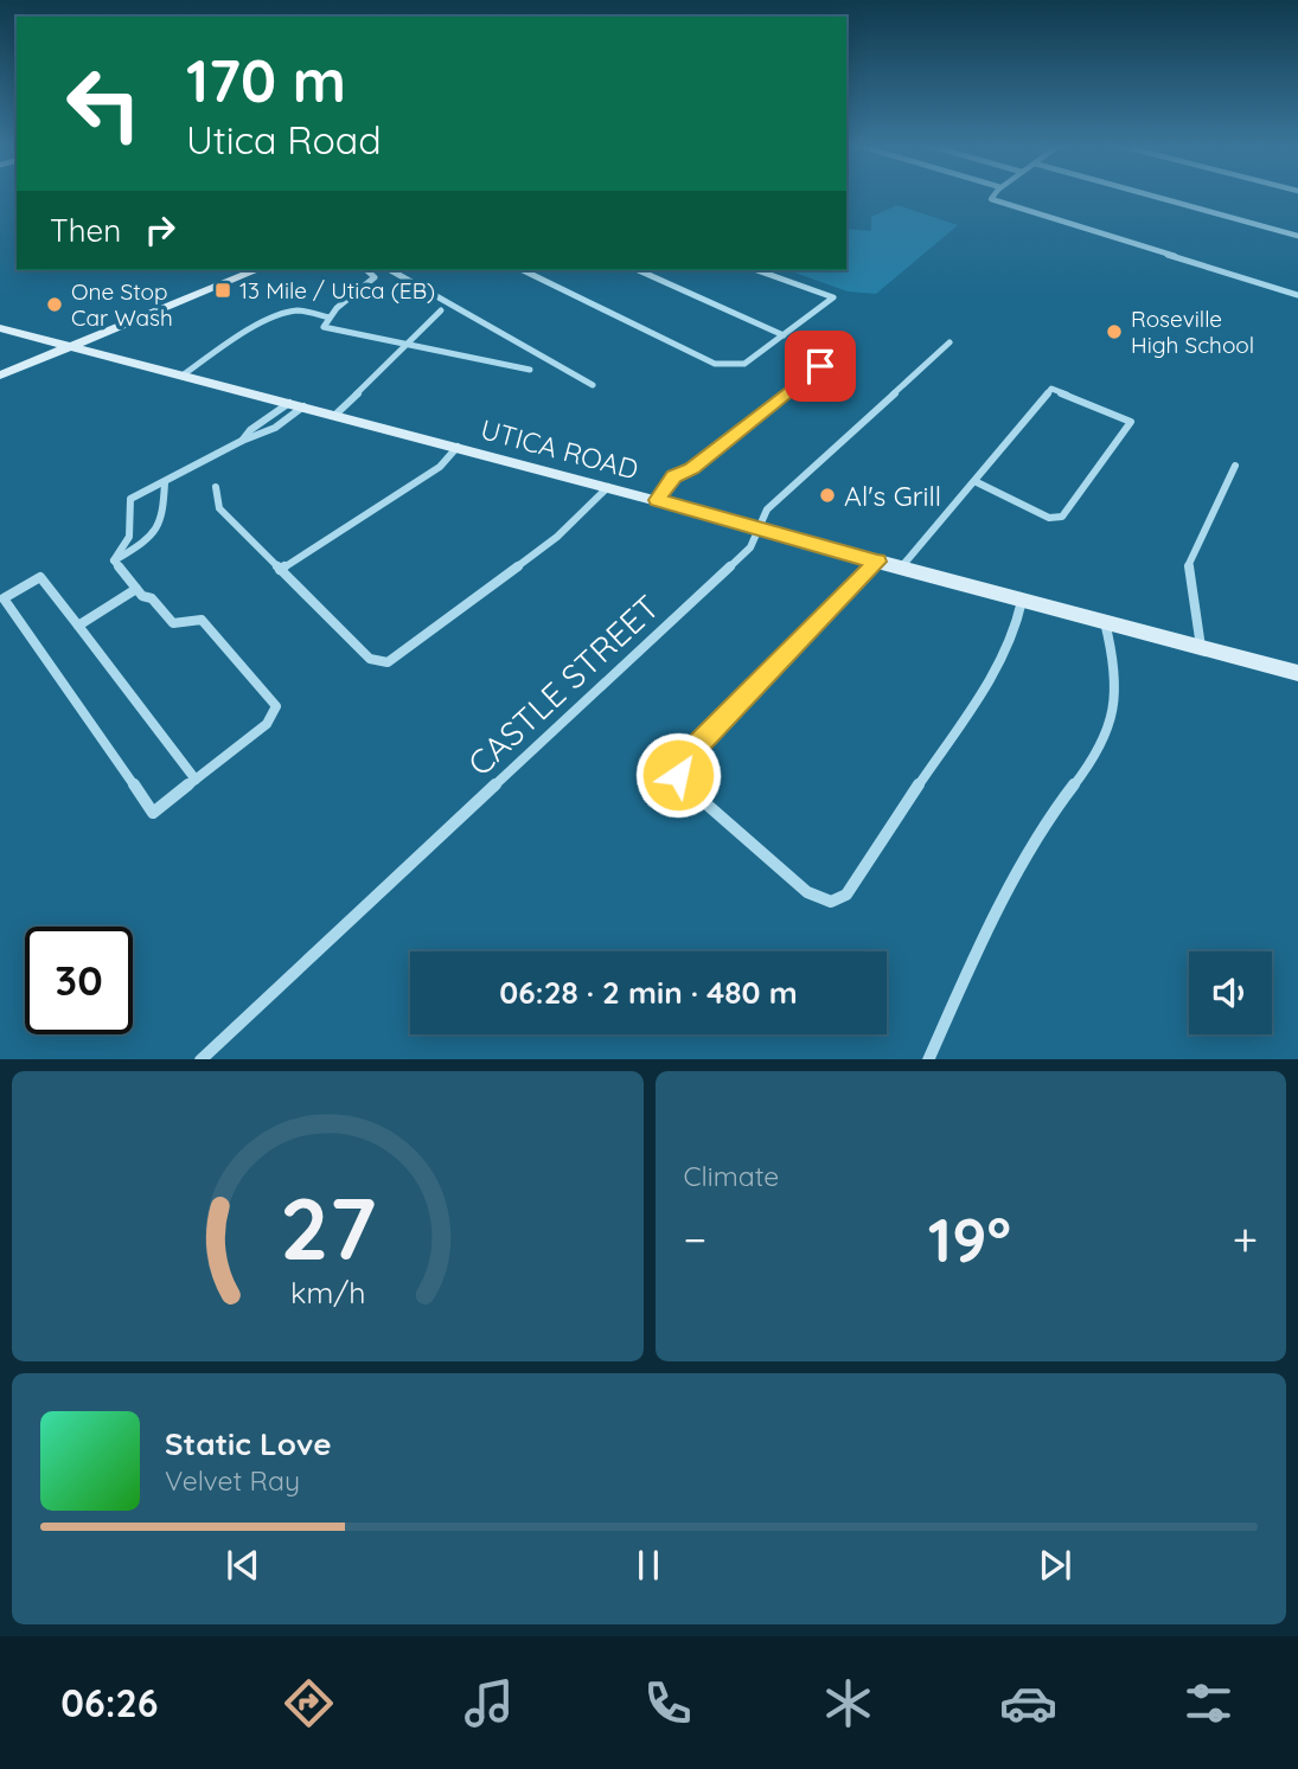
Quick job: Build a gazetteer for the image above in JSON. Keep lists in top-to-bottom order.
{
  "streets": {
    "main road": ["UTICA ROAD"],
    "street": ["CASTLE STREET"]
  },
  "crossings": [
    ["UTICA ROAD", "CASTLE STREET"]
  ],
  "places": {
    "transit": ["13 Mile / Utica (EB)"],
    "other": ["One Stop Car Wash", "Roseville High School", "Al's Grill"]
  },
  "page": {
    "turn": ["170 m", "Utica Road"],
    "then": "Then",
    "limit": "30",
    "trip": "06:28 · 2 min · 480 m",
    "tile": "Climate",
    "heat": ["−", "19°", "+"],
    "song": ["Static Love", "Velvet Ray"],
    "tabs": "06:26",
    "gauge": ["27", "km/h"]
  }
}
